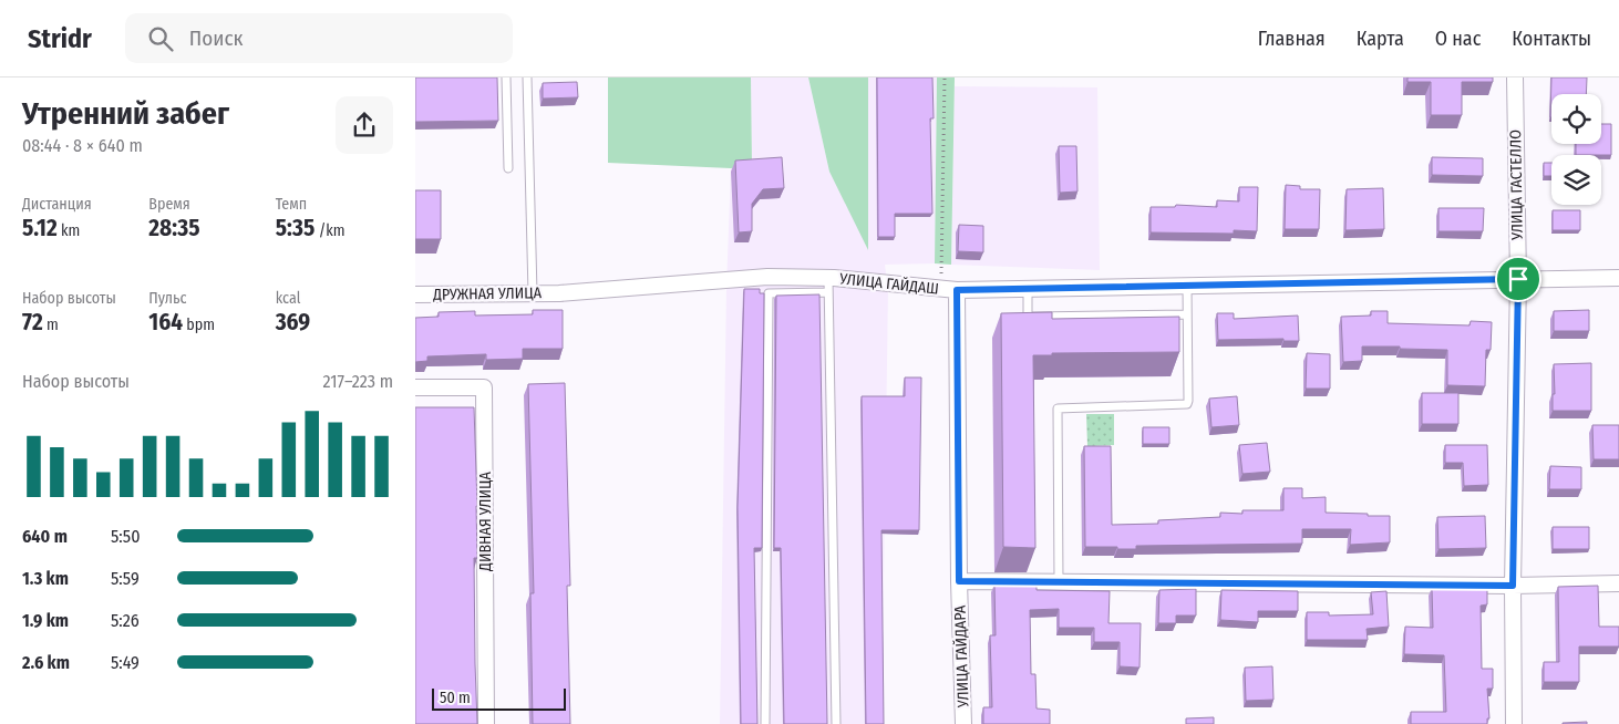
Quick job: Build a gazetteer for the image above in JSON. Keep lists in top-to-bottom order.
{
  "streets": {
    "street": [
      "УЛИЦА ГАСТЕЛЛО",
      "УЛИЦА ГАЙДАШ",
      "ДРУЖНАЯ УЛИЦА",
      "ДИВНАЯ УЛИЦА",
      "УЛИЦА ГАЙДАРА"
    ]
  },
  "crossings": [
    ["УЛИЦА ГАСТЕЛЛО", "УЛИЦА ГАЙДАШ"],
    ["УЛИЦА ГАЙДАШ", "ДРУЖНАЯ УЛИЦА"],
    ["УЛИЦА ГАЙДАШ", "УЛИЦА ГАЙДАРА"]
  ],
  "scale_bar": "50 m",
  "page": {
    "header": "Stridr",
    "search": "Поиск",
    "nav": [
      "Главная",
      "Карта",
      "О нас",
      "Контакты"
    ],
    "heading": ["Утренний забег", "08:44 · 8 × 640 m"],
    "stats": [
      ["Дистанция", "5.12 km"],
      ["Время", "28:35"],
      ["Темп", "5:35 /km"],
      ["Набор высоты", "72 m"],
      ["Пульс", "164 bpm"],
      ["kcal", "369"]
    ],
    "chart": ["Набор высоты", "217–223 m"],
    "list": [
      {
        "name": "640 m",
        "note": "5:50"
      },
      {
        "name": "1.3 km",
        "note": "5:59"
      },
      {
        "name": "1.9 km",
        "note": "5:26"
      },
      {
        "name": "2.6 km",
        "note": "5:49"
      }
    ],
    "scale": "50 m"
  }
}
